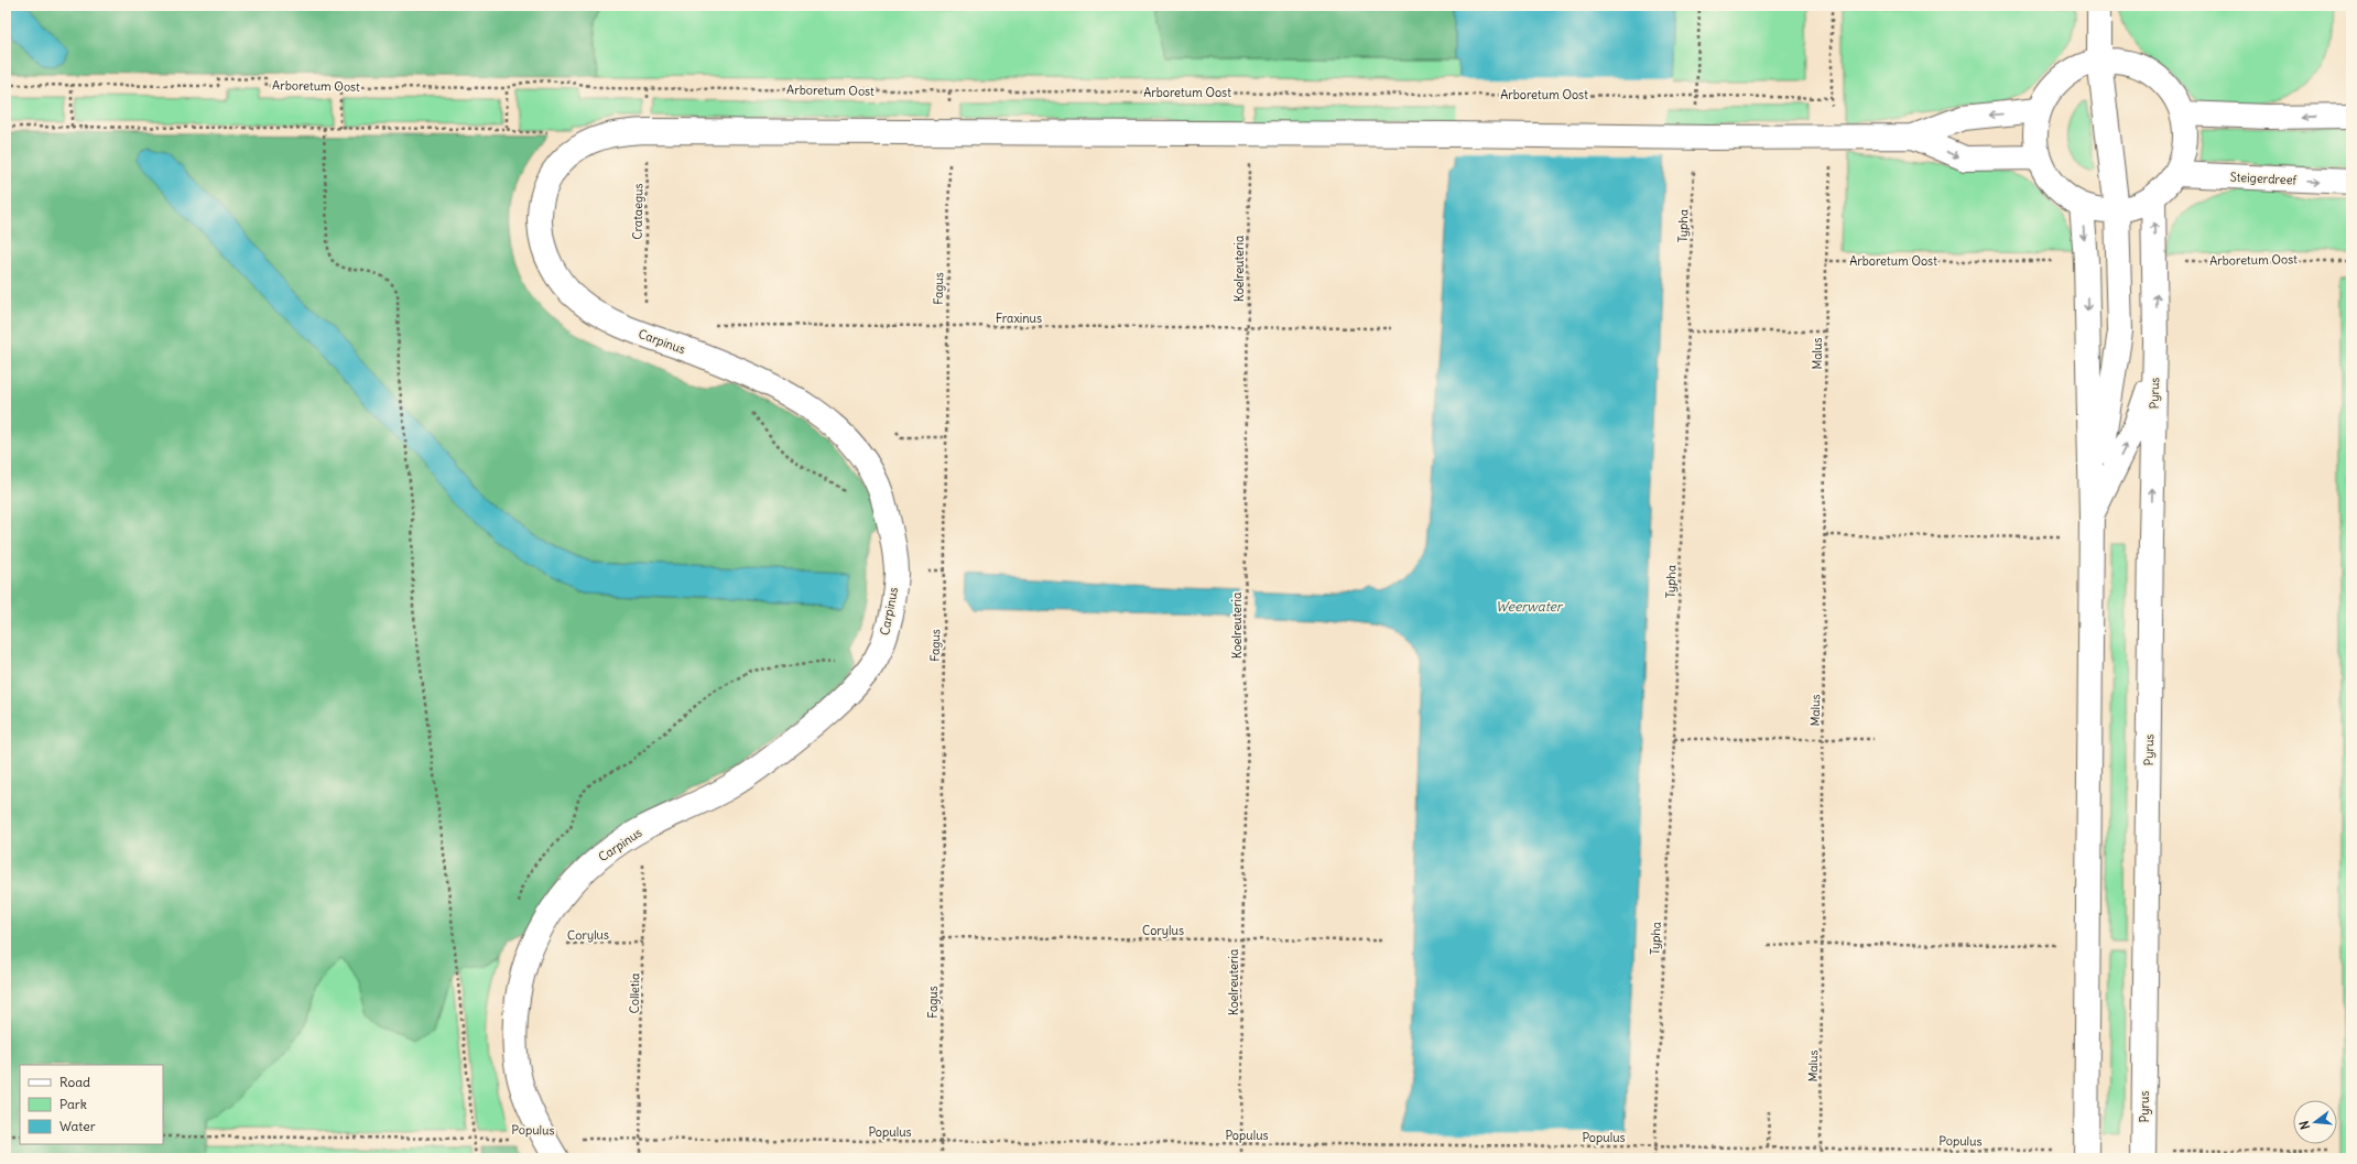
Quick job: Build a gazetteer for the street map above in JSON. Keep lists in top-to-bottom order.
{
  "streets": {
    "street": ["Steigerdreef", "Carpinus", "Pyrus"],
    "path": [
      "Arboretum Oost",
      "Crataegus",
      "Typha",
      "Koelreuteria",
      "Fagus",
      "Fraxinus",
      "Malus",
      "Corylus",
      "Colletia",
      "Populus"
    ]
  },
  "crossings": [
    ["Arboretum Oost", "Crataegus"],
    ["Arboretum Oost", "Koelreuteria"],
    ["Arboretum Oost", "Malus"],
    ["Arboretum Oost", "Pyrus"],
    ["Crataegus", "Carpinus"],
    ["Koelreuteria", "Fraxinus"],
    ["Koelreuteria", "Corylus"],
    ["Koelreuteria", "Populus"],
    ["Fagus", "Fraxinus"],
    ["Fagus", "Corylus"],
    ["Fagus", "Populus"],
    ["Carpinus", "Corylus"],
    ["Carpinus", "Colletia"],
    ["Carpinus", "Populus"],
    ["Malus", "Populus"],
    ["Pyrus", "Populus"],
    ["Corylus", "Colletia"],
    ["Colletia", "Populus"]
  ],
  "water": ["Weerwater"],
  "legend": ["Road", "Park", "Water"],
  "north": "left"
}
